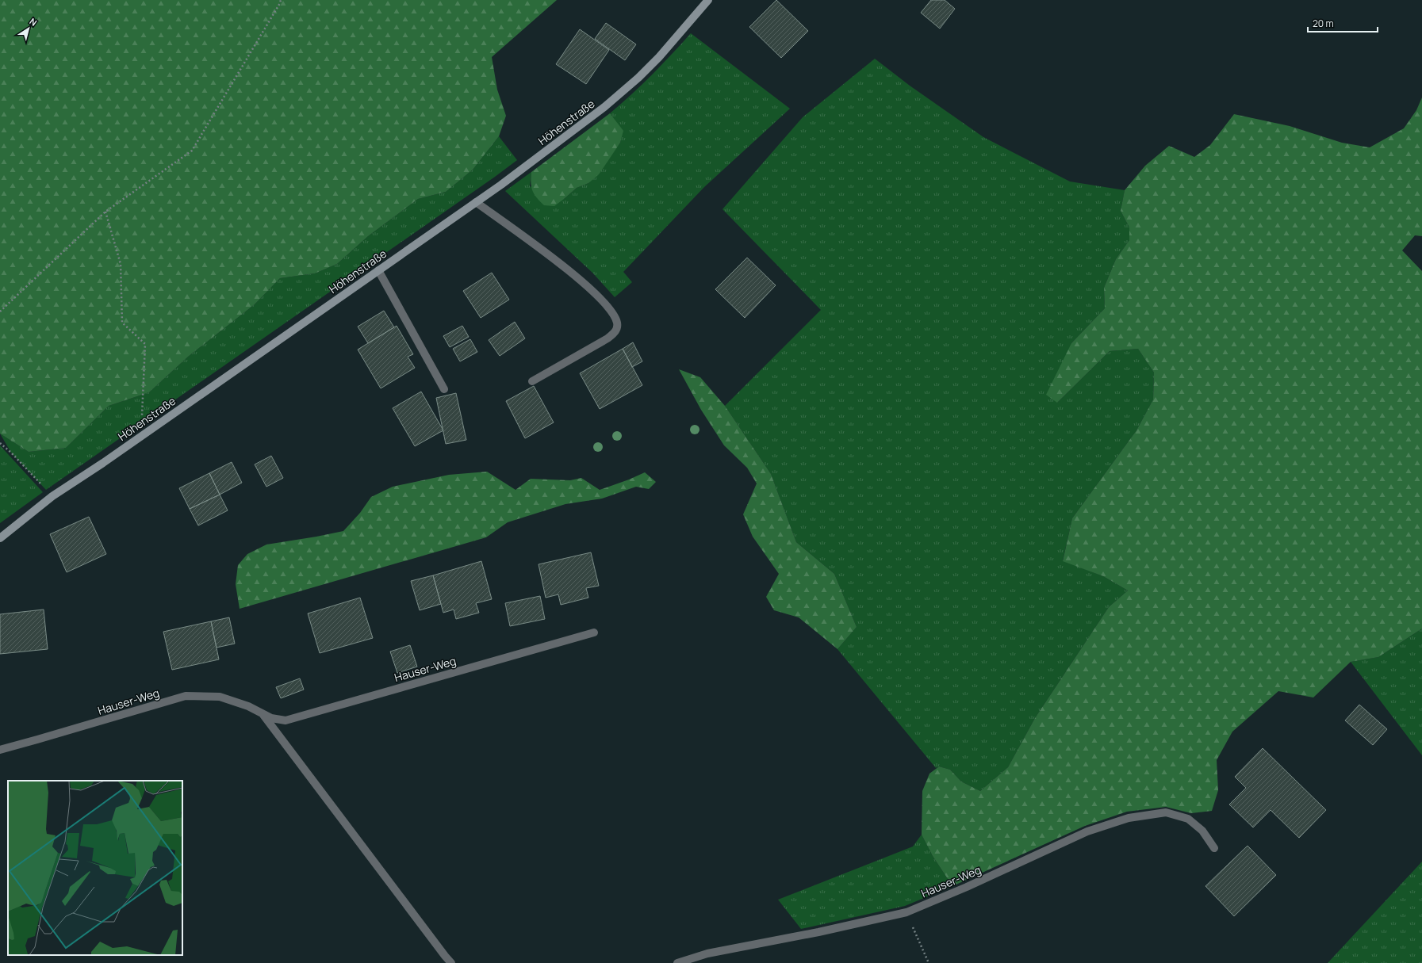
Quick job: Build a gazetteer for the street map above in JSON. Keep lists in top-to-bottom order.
{
  "streets": {
    "street": ["Höhenstraße", "Hauser-Weg"]
  },
  "scale_bar": "20 m",
  "north": "top right"
}
